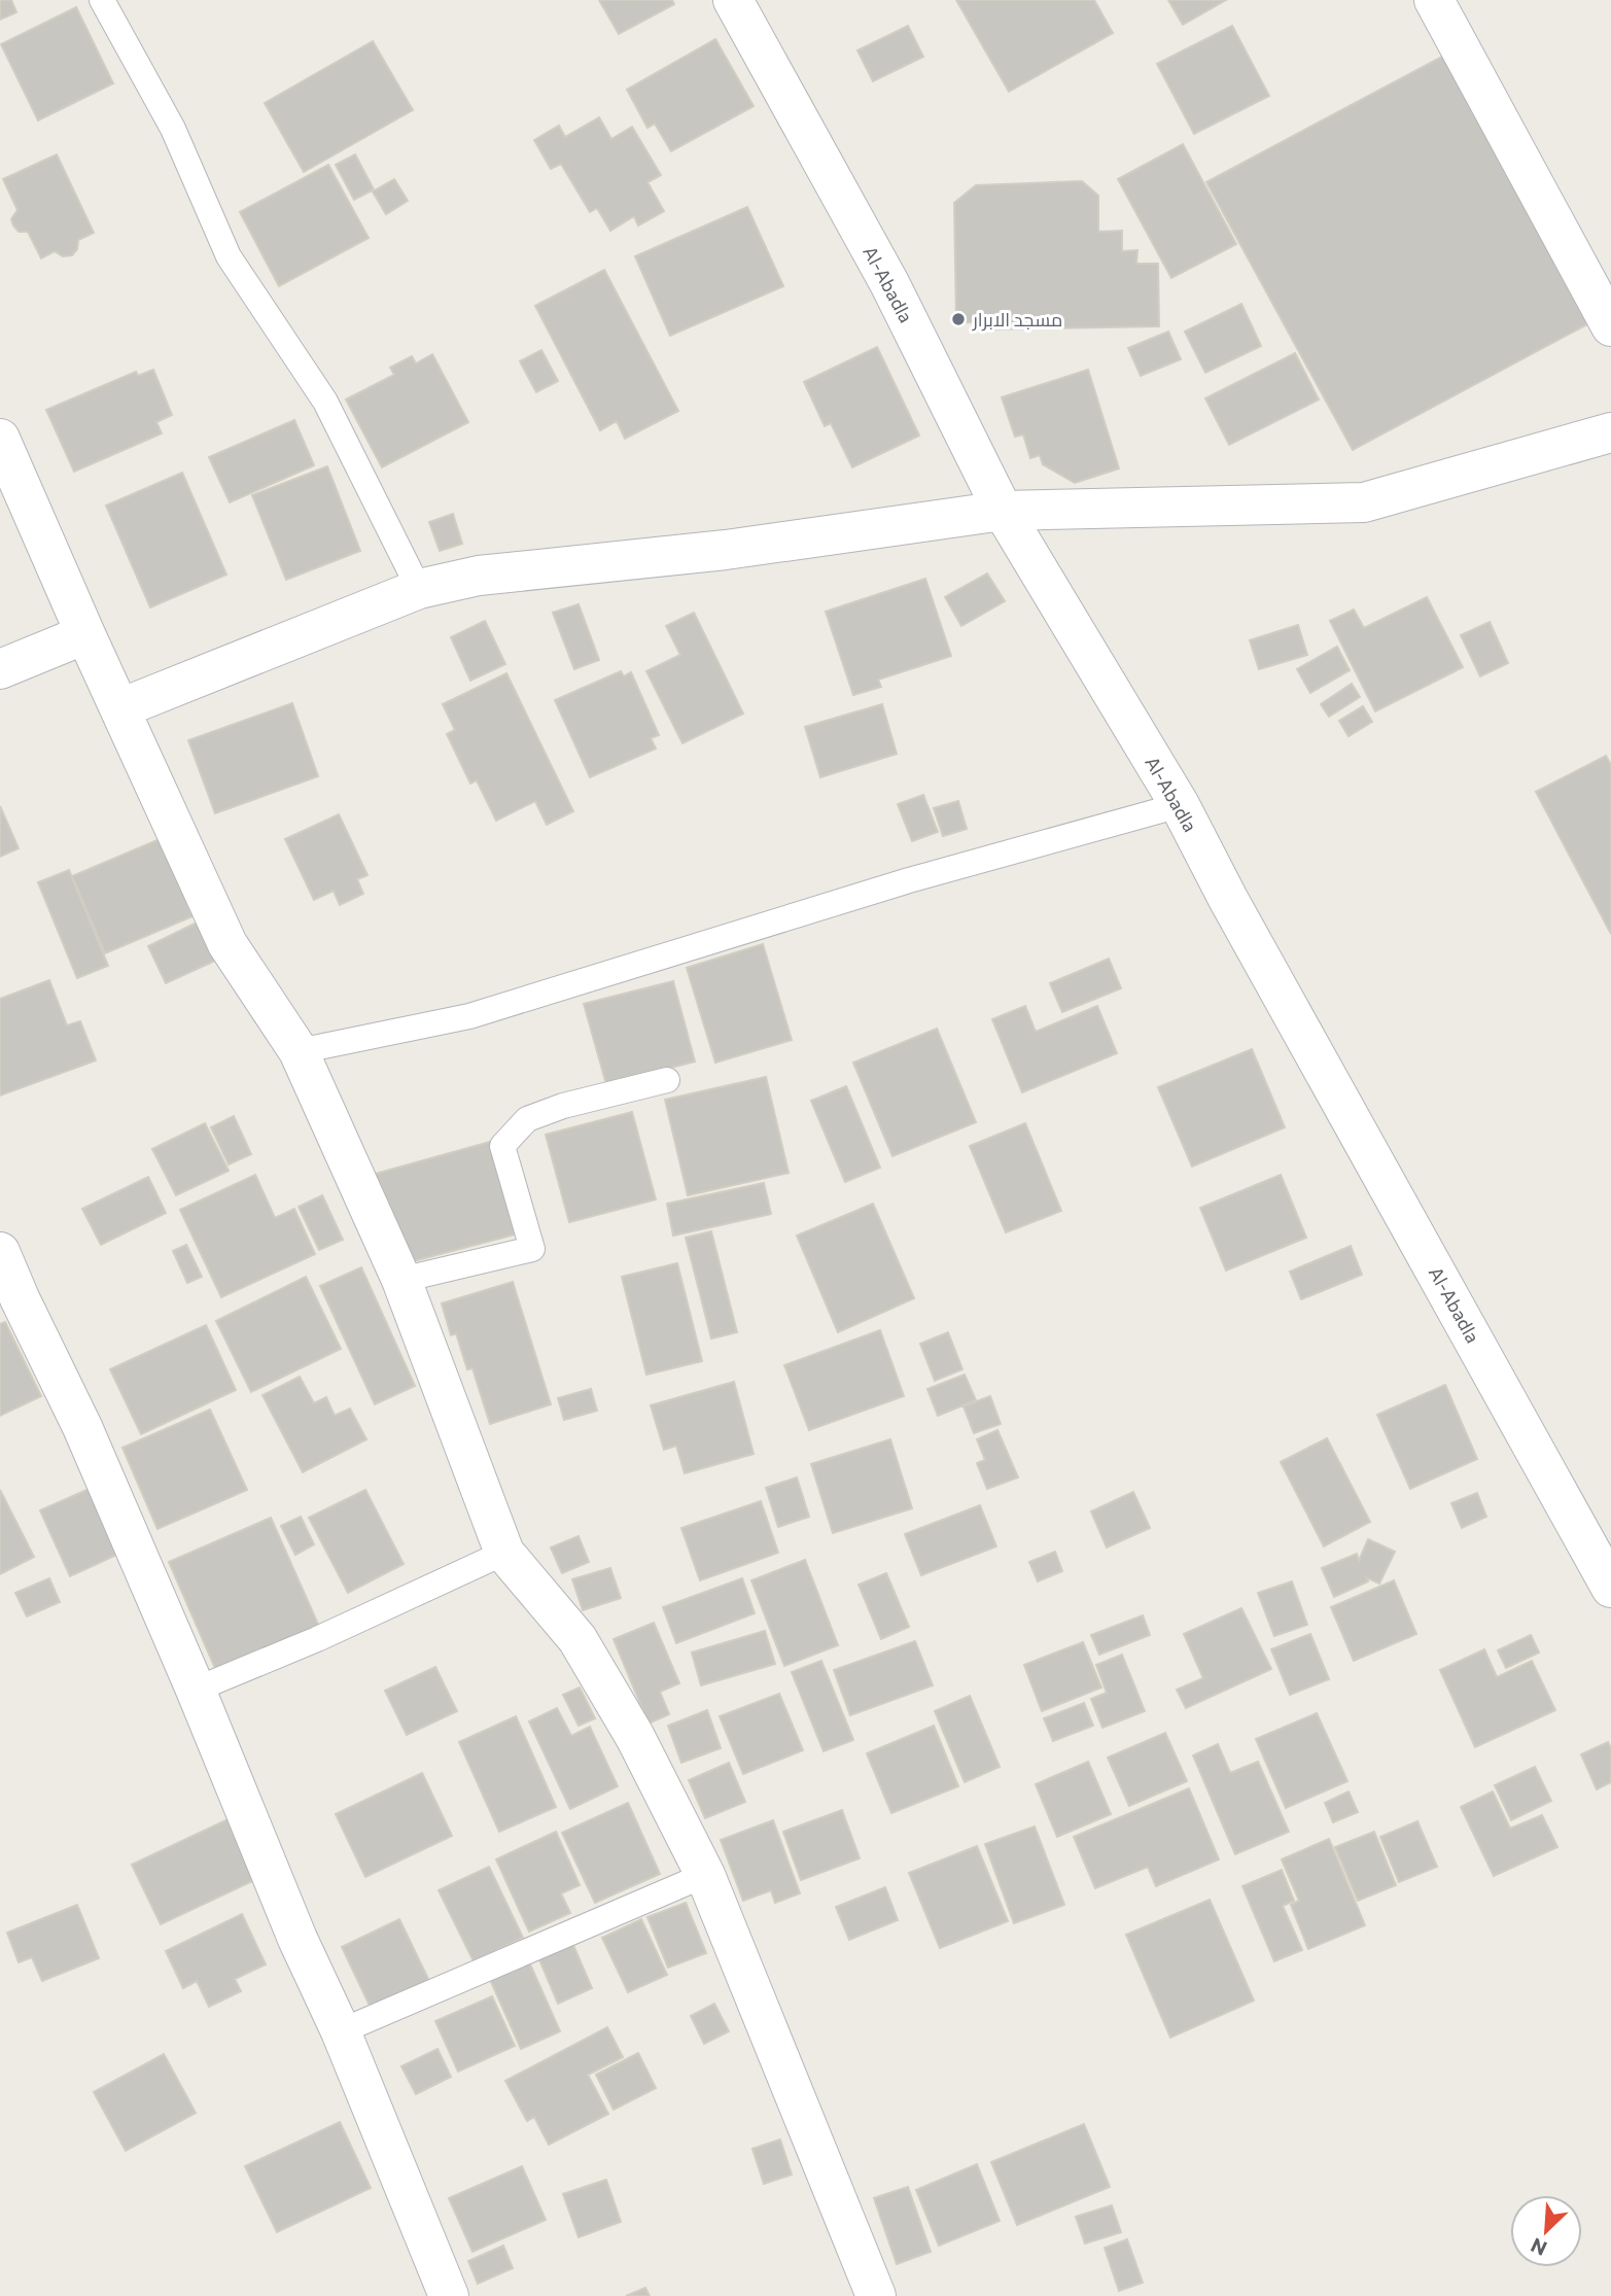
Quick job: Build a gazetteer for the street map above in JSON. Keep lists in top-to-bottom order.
{
  "streets": {
    "street": ["Al-Abadla"]
  },
  "places": ["مسجد الابرار"],
  "north": "bottom left"
}
